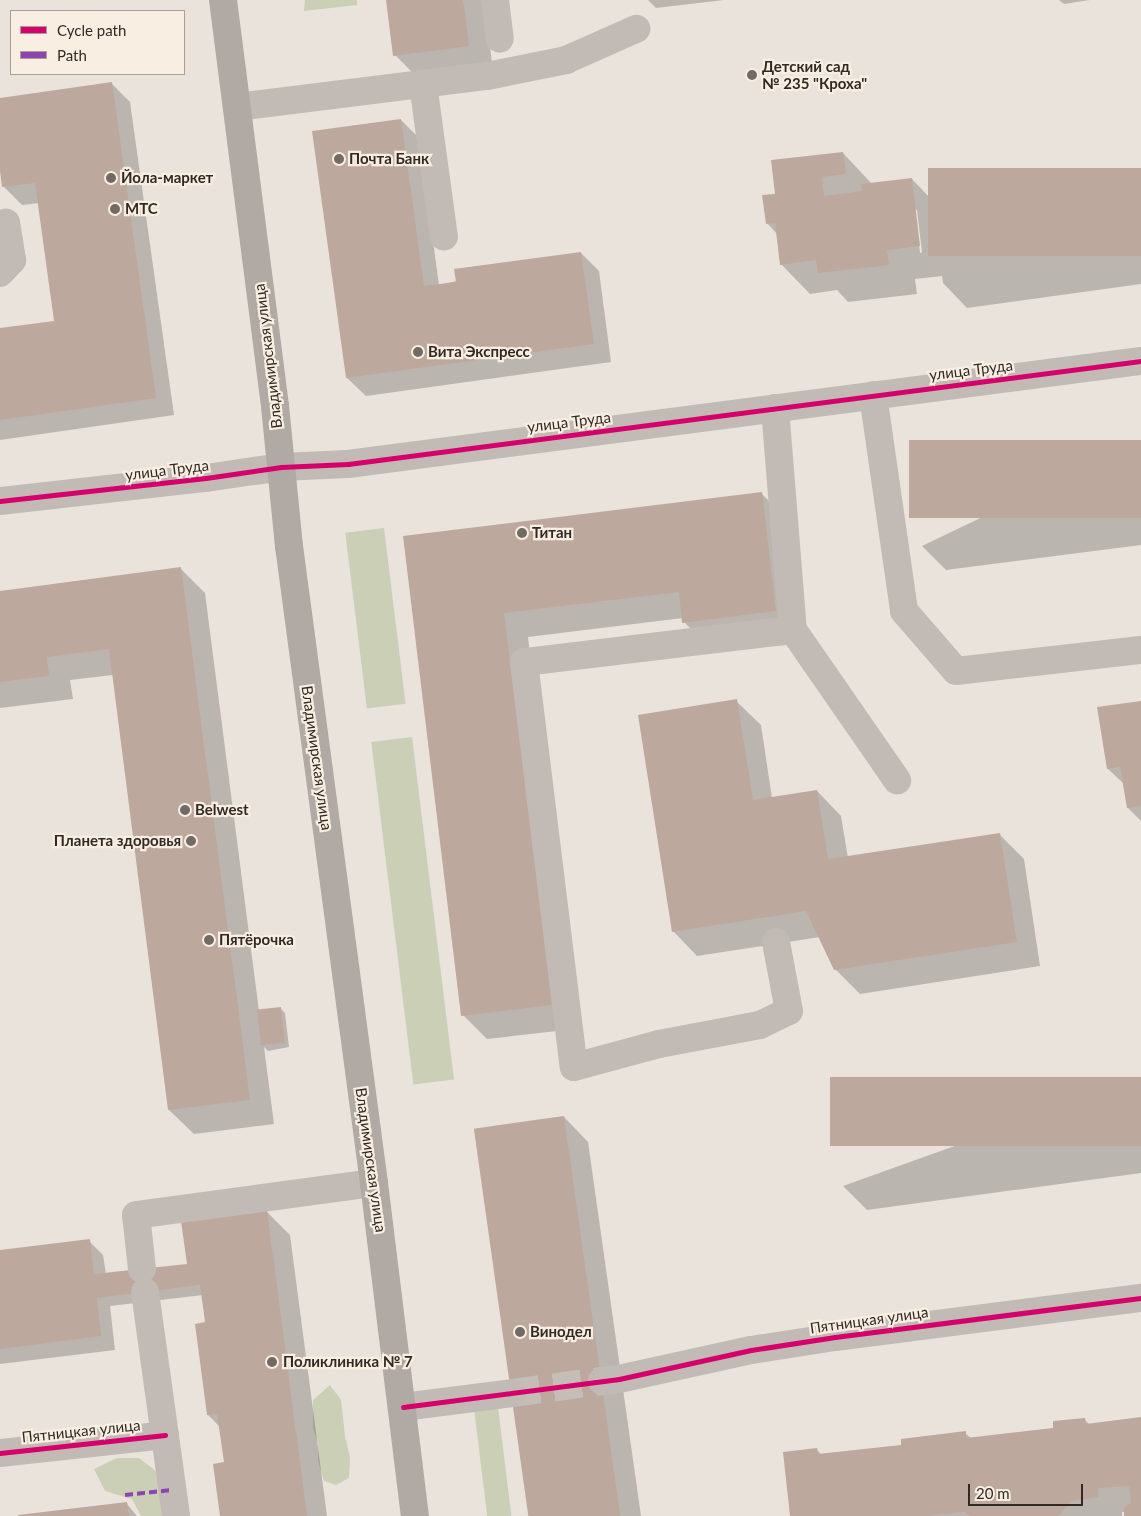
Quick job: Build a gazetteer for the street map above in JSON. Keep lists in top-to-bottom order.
{
  "streets": {
    "main road": ["Владимирская улица"],
    "street": ["улица Труда", "Пятницкая улица"]
  },
  "crossings": [
    ["Владимирская улица", "улица Труда"]
  ],
  "places": [
    "Детский сад № 235 \"Кроха\"",
    "Почта Банк",
    "Йола-маркет",
    "МТС",
    "Вита Экспресс",
    "Титан",
    "Belwest",
    "Планета здоровья",
    "Пятёрочка",
    "Винодел",
    "Поликлиника № 7"
  ],
  "legend": ["Cycle path", "Path"],
  "scale_bar": "20 m"
}
